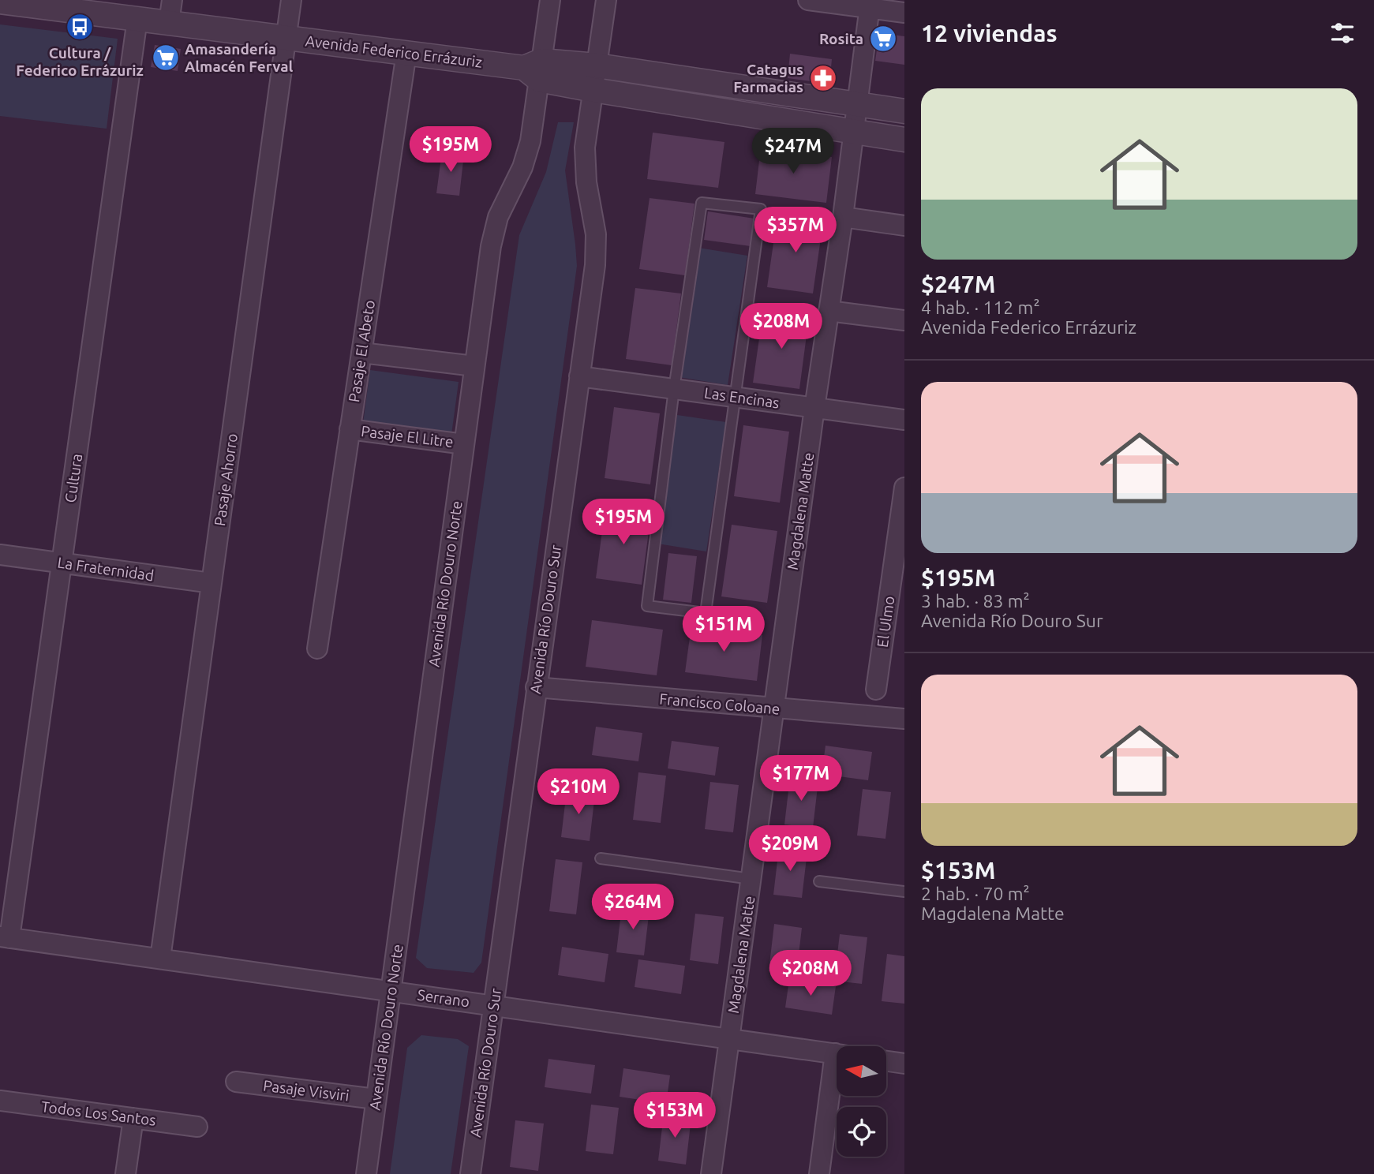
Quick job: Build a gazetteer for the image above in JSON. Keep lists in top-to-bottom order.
{
  "streets": {
    "street": [
      "Avenida Federico Errázuriz",
      "Pasaje El Abeto",
      "Las Encinas",
      "Pasaje El Litre",
      "Cultura",
      "Pasaje Ahorro",
      "Magdalena Matte",
      "La Fraternidad",
      "Avenida Río Douro Norte",
      "Avenida Río Douro Sur",
      "El Ulmo",
      "Francisco Coloane",
      "Serrano",
      "Pasaje Visviri",
      "Todos Los Santos"
    ]
  },
  "crossings": [
    ["Avenida Federico Errázuriz", "Pasaje El Abeto"],
    ["Avenida Federico Errázuriz", "Cultura"],
    ["Avenida Federico Errázuriz", "Pasaje Ahorro"],
    ["Avenida Federico Errázuriz", "Magdalena Matte"],
    ["Avenida Federico Errázuriz", "Avenida Río Douro Norte"],
    ["Avenida Federico Errázuriz", "Avenida Río Douro Sur"],
    ["Pasaje El Abeto", "Pasaje El Litre"],
    ["Las Encinas", "Magdalena Matte"],
    ["Las Encinas", "Avenida Río Douro Sur"],
    ["Pasaje El Litre", "Avenida Río Douro Norte"],
    ["Cultura", "La Fraternidad"],
    ["Cultura", "Serrano"],
    ["Pasaje Ahorro", "La Fraternidad"],
    ["Pasaje Ahorro", "Serrano"],
    ["Magdalena Matte", "Francisco Coloane"],
    ["Magdalena Matte", "Serrano"],
    ["Avenida Río Douro Norte", "Serrano"],
    ["Avenida Río Douro Norte", "Pasaje Visviri"],
    ["Avenida Río Douro Sur", "Francisco Coloane"],
    ["Avenida Río Douro Sur", "Serrano"]
  ],
  "places": {
    "bus stop": ["Cultura / Federico Errázuriz"],
    "supermarket": ["Rosita", "Amasandería Almacén Ferval"],
    "pharmacy": ["Catagus Farmacias"]
  },
  "north": "left",
  "page": {
    "heading": "12 viviendas",
    "list": [
      {
        "name": "$247M",
        "note": "4 hab. · 112 m² · Avenida Federico Errázuriz"
      },
      {
        "name": "$195M",
        "note": "3 hab. · 83 m² · Avenida Río Douro Sur"
      },
      {
        "name": "$153M",
        "note": "2 hab. · 70 m² · Magdalena Matte"
      }
    ],
    "price": [
      "$195M",
      "$247M",
      "$357M",
      "$208M",
      "$195M",
      "$151M",
      "$177M",
      "$210M",
      "$209M",
      "$264M",
      "$208M",
      "$153M"
    ]
  }
}
